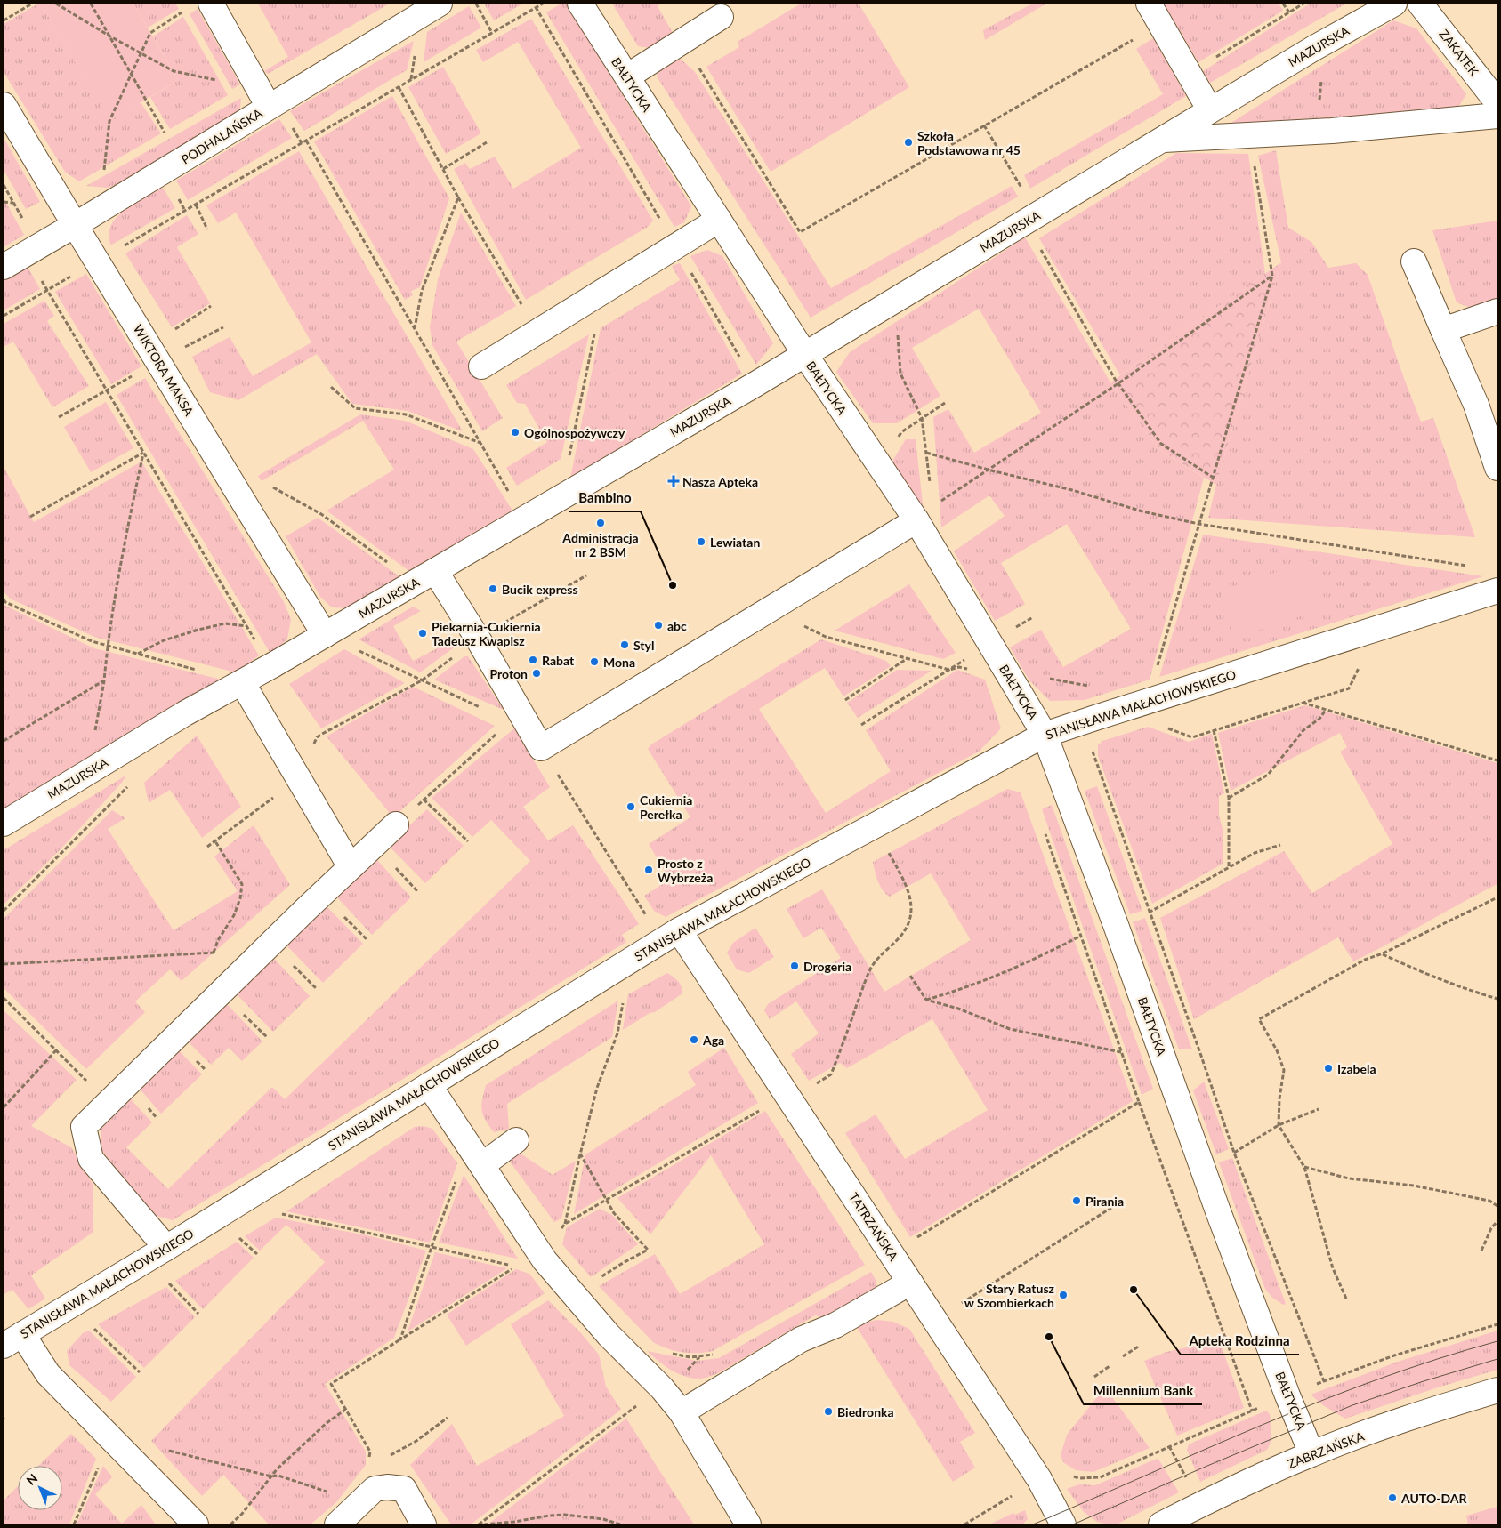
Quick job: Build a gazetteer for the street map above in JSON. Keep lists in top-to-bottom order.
{
  "streets": {
    "street": [
      "MAZURSKA",
      "ZAKĄTEK",
      "BAŁTYCKA",
      "PODHALAŃSKA",
      "WIKTORA MAKSA",
      "STANISŁAWA MAŁACHOWSKIEGO",
      "TATRZAŃSKA",
      "ZABRZAŃSKA"
    ]
  },
  "crossings": [
    ["MAZURSKA", "BAŁTYCKA"],
    ["MAZURSKA", "WIKTORA MAKSA"],
    ["BAŁTYCKA", "STANISŁAWA MAŁACHOWSKIEGO"],
    ["BAŁTYCKA", "ZABRZAŃSKA"],
    ["PODHALAŃSKA", "WIKTORA MAKSA"],
    ["STANISŁAWA MAŁACHOWSKIEGO", "TATRZAŃSKA"]
  ],
  "places": {
    "other": [
      "Szkoła Podstawowa nr 45",
      "Ogólnospożywczy",
      "Administracja nr 2 BSM",
      "Lewiatan",
      "Bambino",
      "Bucik express",
      "abc",
      "Piekarnia-Cukiernia Tadeusz Kwapisz",
      "Styl",
      "Rabat",
      "Mona",
      "Proton",
      "Cukiernia Perełka",
      "Prosto z Wybrzeża",
      "Drogeria",
      "Aga",
      "Izabela",
      "Pirania",
      "Apteka Rodzinna",
      "Stary Ratusz w Szombierkach",
      "Millennium Bank",
      "Biedronka",
      "AUTO-DAR"
    ],
    "health": ["Nasza Apteka"]
  },
  "north": "top left"
}
